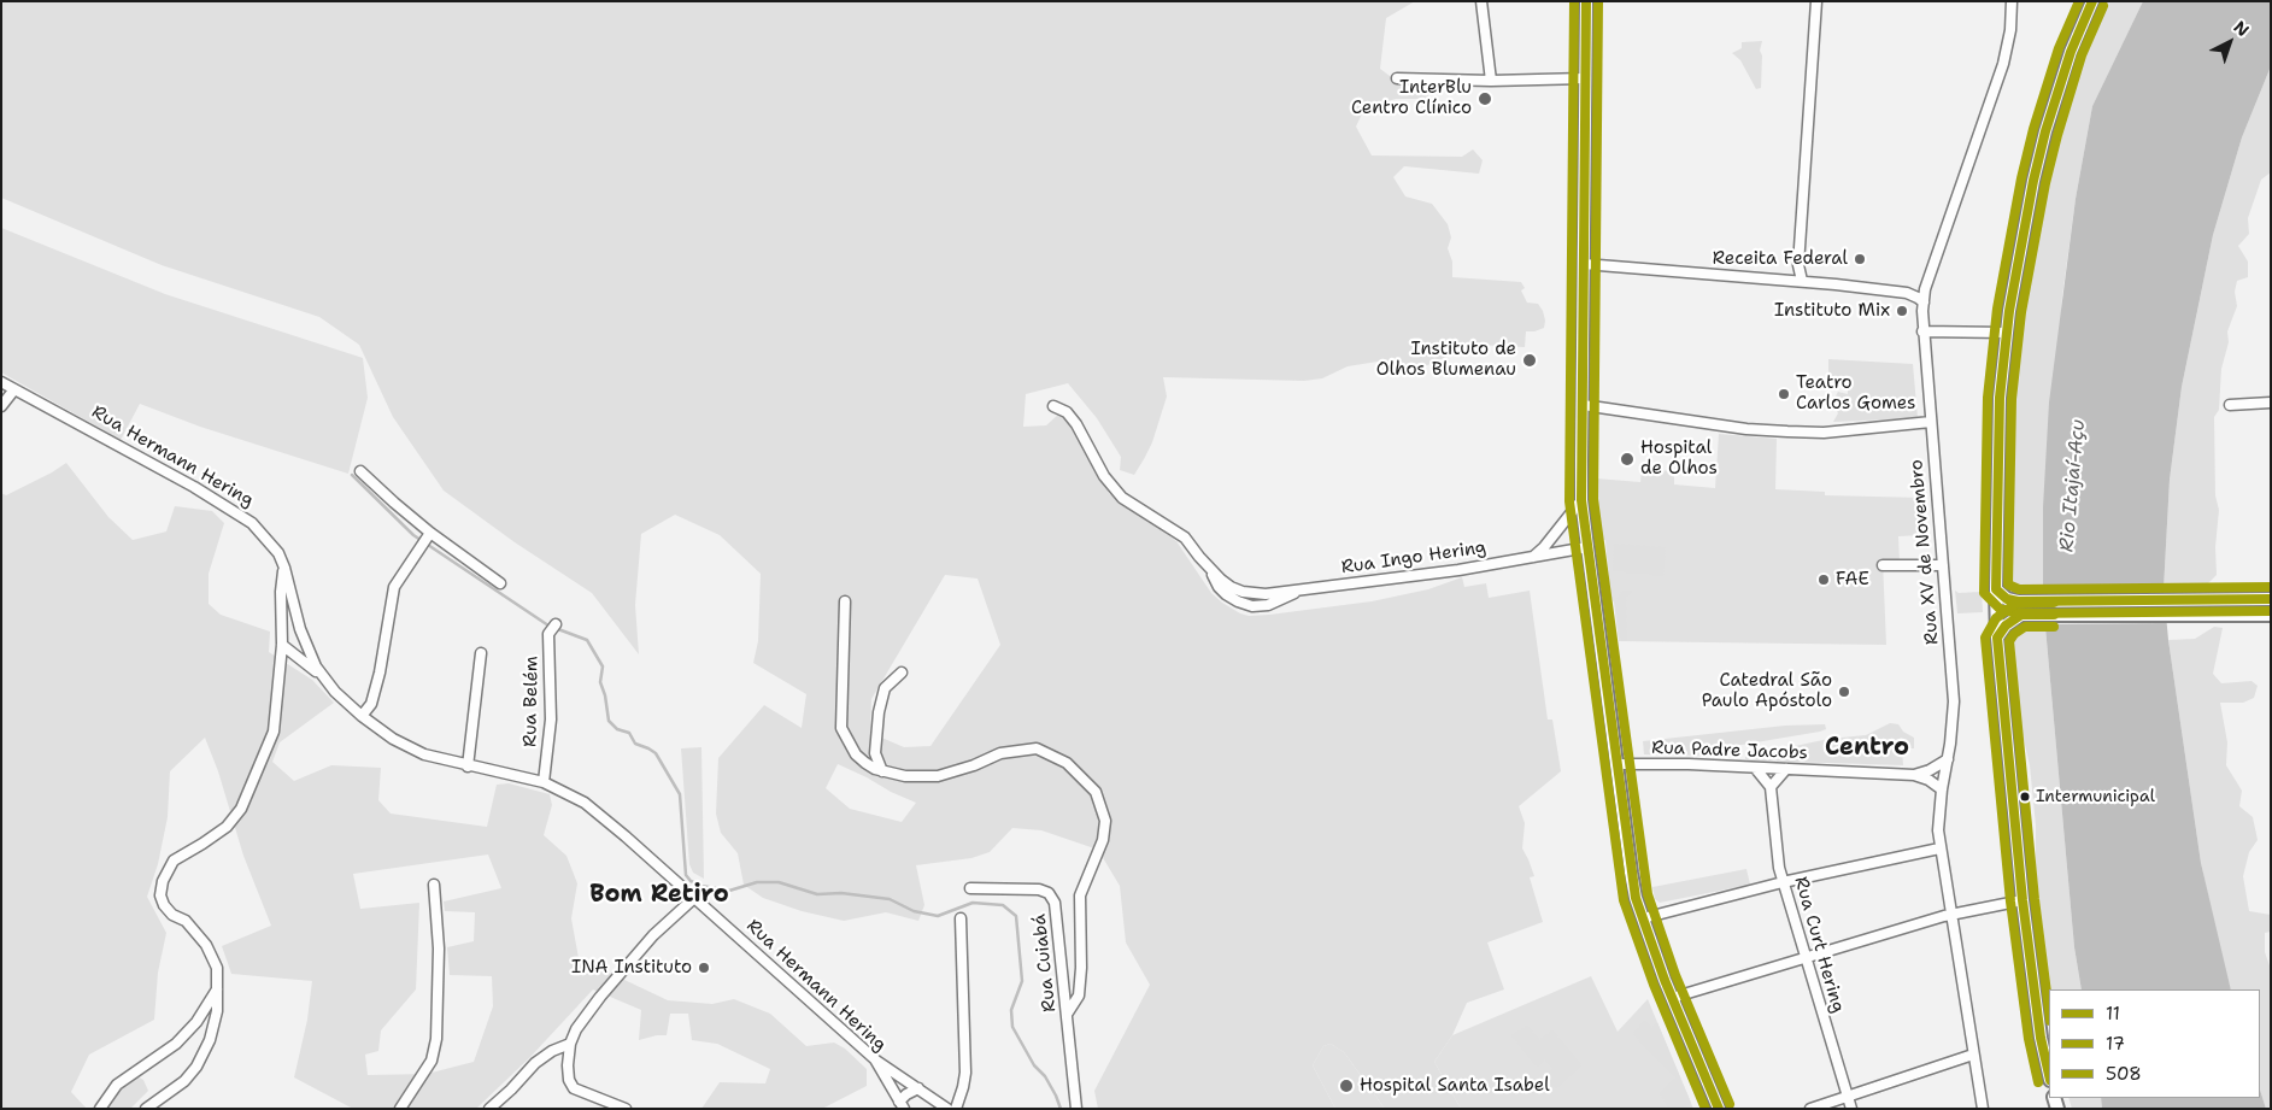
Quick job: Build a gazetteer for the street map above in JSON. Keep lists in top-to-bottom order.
{
  "streets": {
    "street": [
      "Rua Hermann Hering",
      "Rua XV de Novembro",
      "Rua Ingo Hering",
      "Rua Belém",
      "Rua Padre Jacobs",
      "Rua Curt Hering",
      "Rua Cuiabá"
    ]
  },
  "crossings": [
    ["Rua Hermann Hering", "Rua Belém"],
    ["Rua XV de Novembro", "Rua Padre Jacobs"]
  ],
  "districts": ["Centro", "Bom Retiro"],
  "water": ["Rio Itajaí-Açu"],
  "places": [
    "InterBlu Centro Clínico",
    "Receita Federal",
    "Instituto Mix",
    "Instituto de Olhos Blumenau",
    "Teatro Carlos Gomes",
    "Hospital de Olhos",
    "FAE",
    "Catedral São Paulo Apóstolo",
    "Intermunicipal",
    "INA Instituto",
    "Hospital Santa Isabel"
  ],
  "lines": ["transit line 11", "transit line 17", "transit line 508"],
  "legend": ["11", "17", "508"],
  "north": "top right"
}
